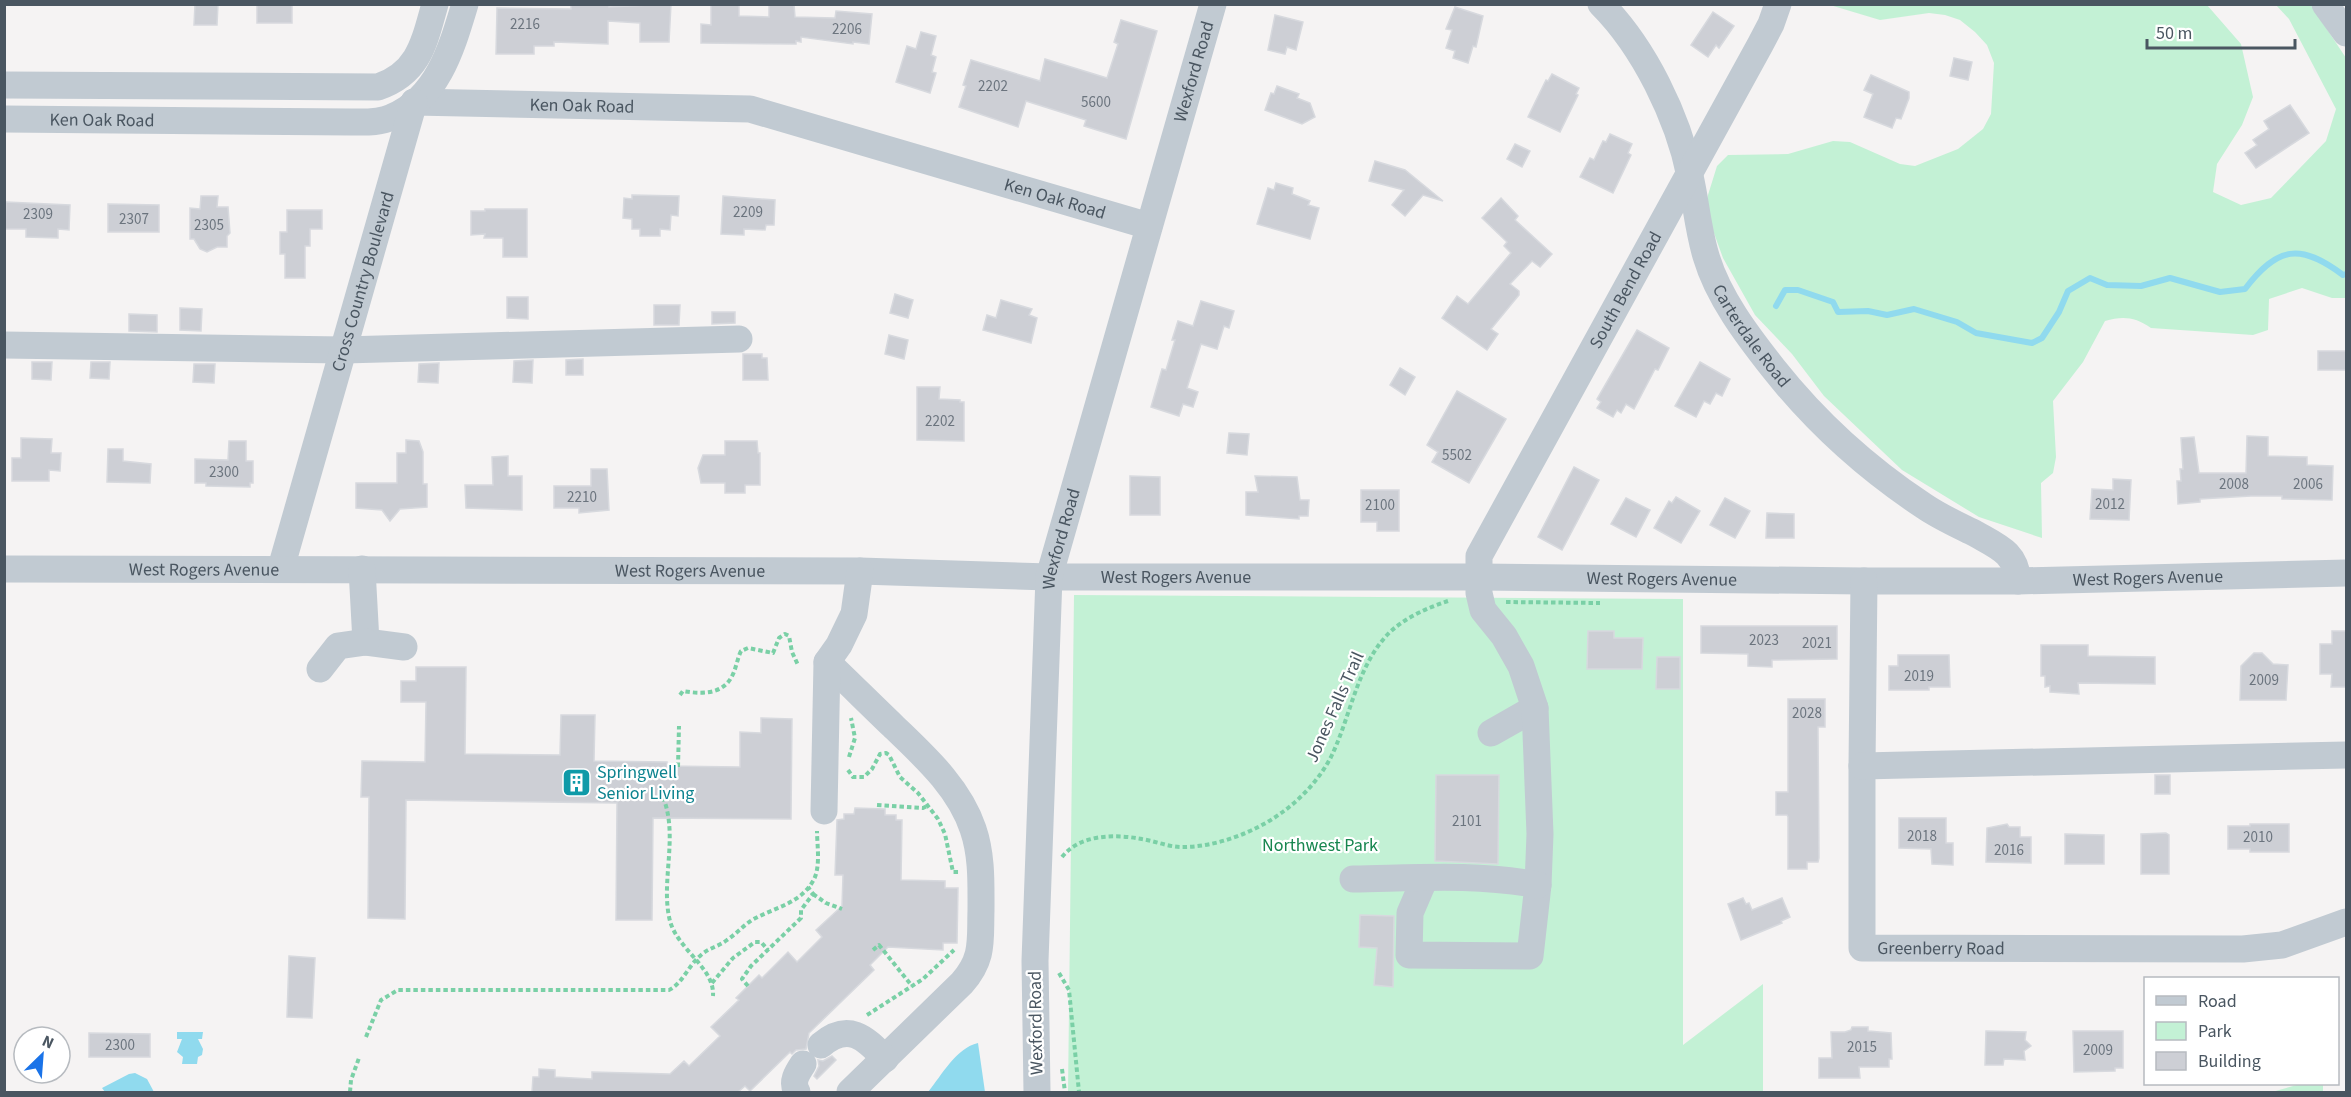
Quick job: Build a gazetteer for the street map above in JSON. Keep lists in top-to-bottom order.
{
  "streets": {
    "street": [
      "Wexford Road",
      "Ken Oak Road",
      "Cross Country Boulevard",
      "South Bend Road",
      "Carterdale Road",
      "West Rogers Avenue",
      "Greenberry Road"
    ],
    "path": ["Jones Falls Trail"]
  },
  "crossings": [
    ["Wexford Road", "Ken Oak Road"],
    ["Wexford Road", "West Rogers Avenue"],
    ["Ken Oak Road", "Cross Country Boulevard"],
    ["Cross Country Boulevard", "West Rogers Avenue"],
    ["South Bend Road", "Carterdale Road"],
    ["South Bend Road", "West Rogers Avenue"],
    ["Carterdale Road", "West Rogers Avenue"],
    ["West Rogers Avenue", "Greenberry Road"]
  ],
  "parks": ["Northwest Park"],
  "places": {
    "building": ["Springwell Senior Living"]
  },
  "house_numbers": [
    "2216",
    "2206",
    "2202",
    "5600",
    "2209",
    "2309",
    "2307",
    "2305",
    "2202",
    "5502",
    "2300",
    "2008",
    "2006",
    "2210",
    "2012",
    "2100",
    "2023",
    "2021",
    "2019",
    "2009",
    "2028",
    "2101",
    "2018",
    "2010",
    "2016",
    "2300",
    "2015",
    "2009"
  ],
  "legend": ["Road", "Park", "Building"],
  "scale_bar": "50 m",
  "north": "top right"
}
